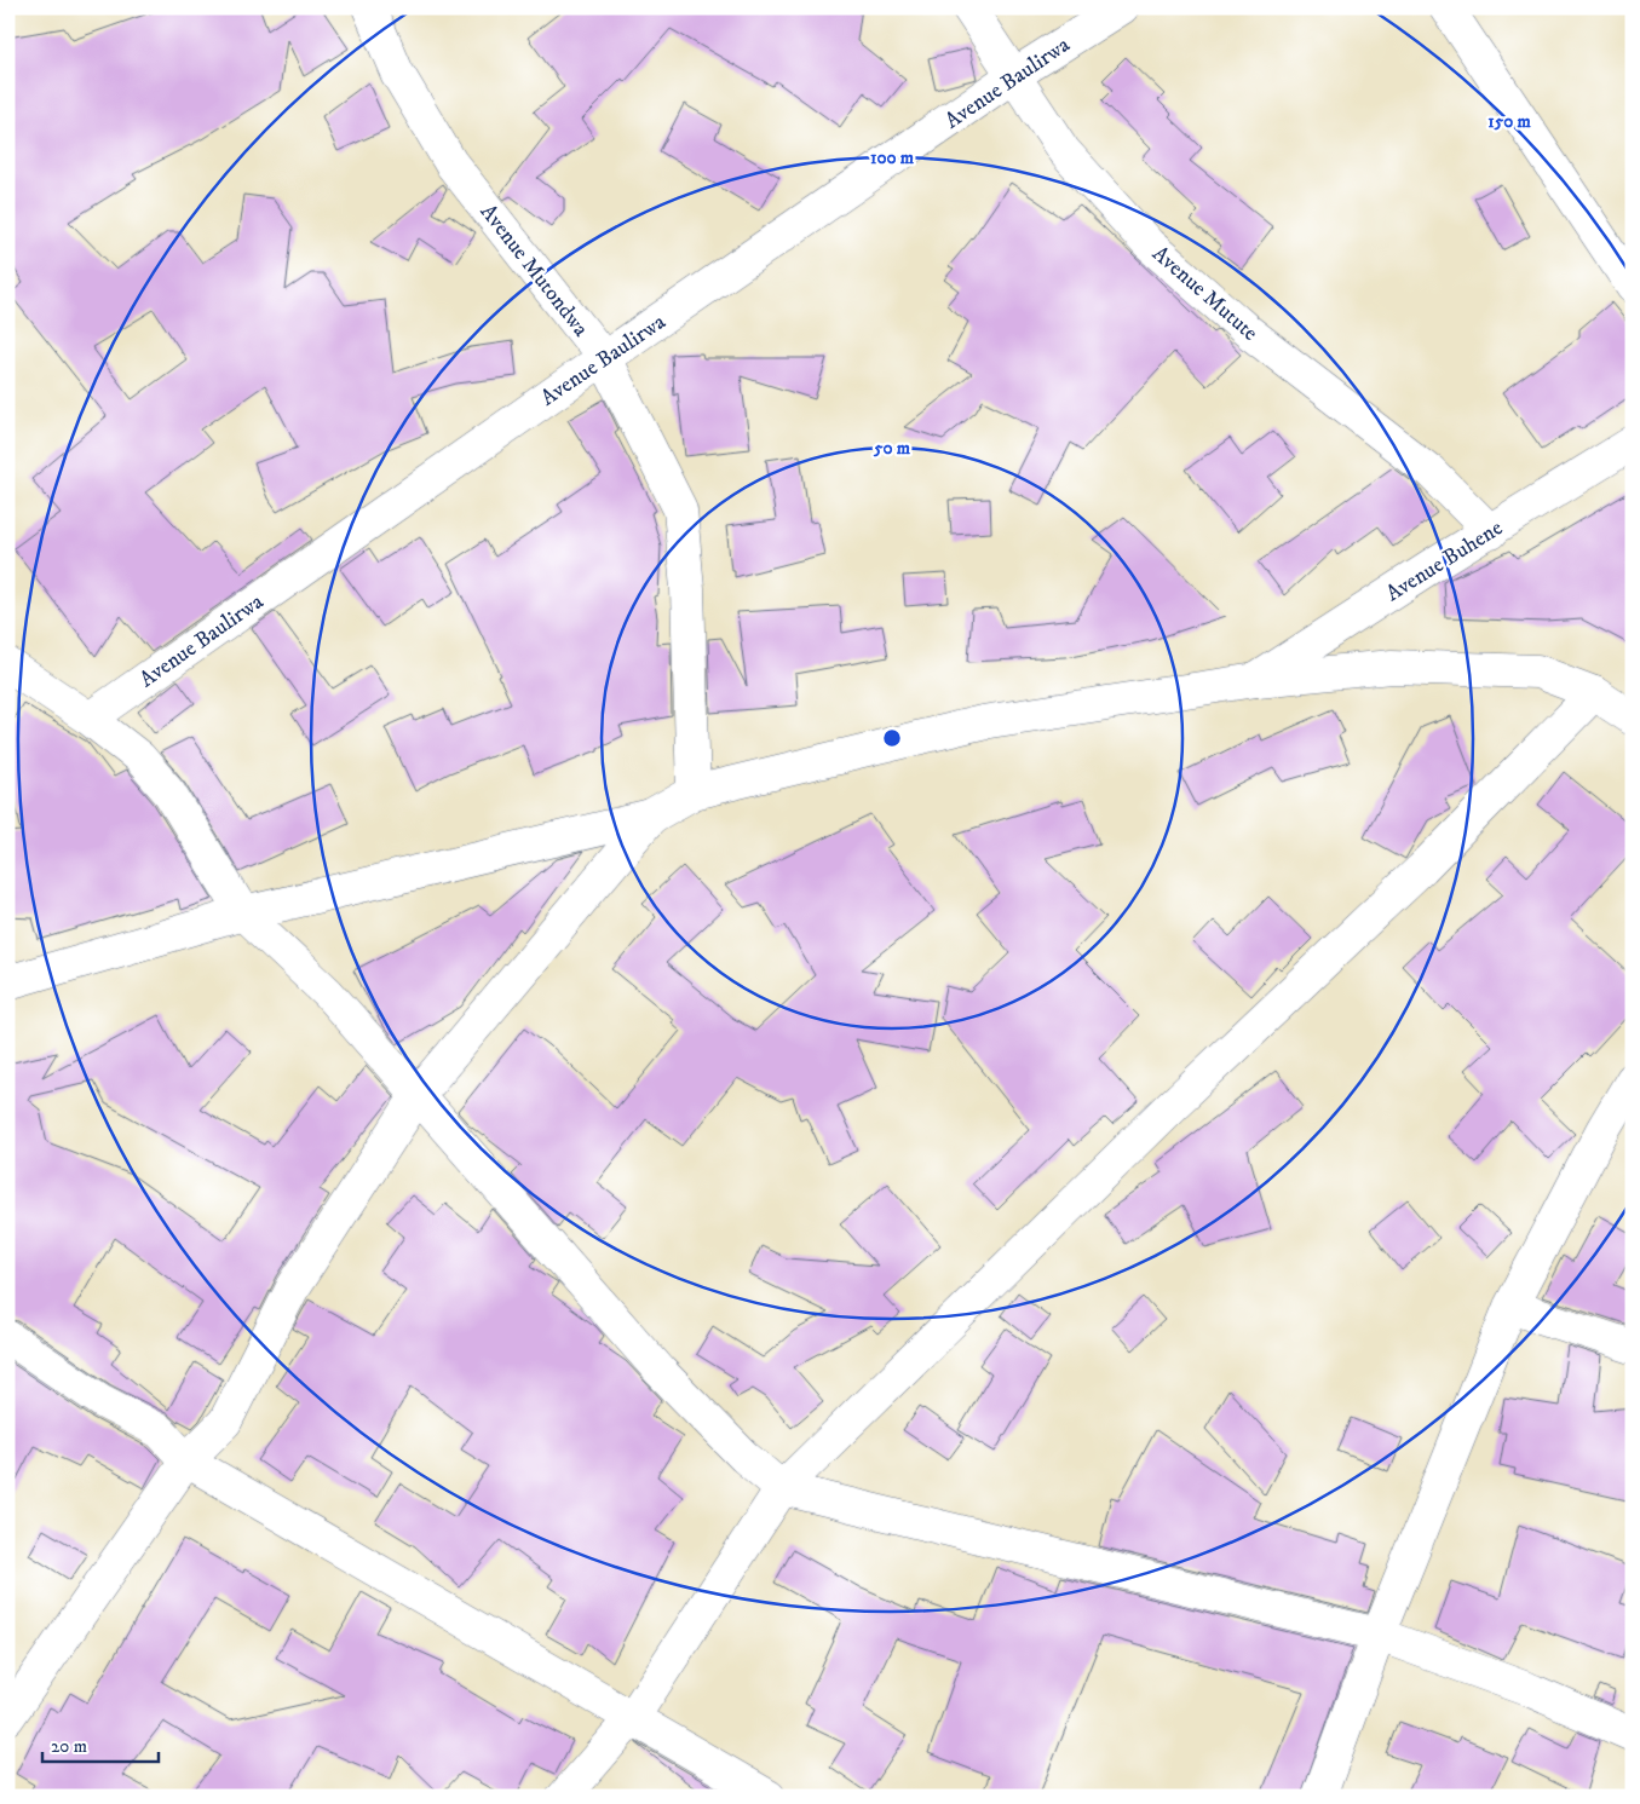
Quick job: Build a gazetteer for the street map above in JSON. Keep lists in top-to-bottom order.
{
  "streets": {
    "street": [
      "Avenue Baulirwa",
      "Avenue Mutondwa",
      "Avenue Mutute",
      "Avenue Buhene"
    ]
  },
  "crossings": [
    ["Avenue Baulirwa", "Avenue Mutondwa"],
    ["Avenue Baulirwa", "Avenue Mutute"],
    ["Avenue Mutute", "Avenue Buhene"]
  ],
  "scale_bar": "20 m",
  "rings": ["150 m", "100 m", "50 m"]
}
